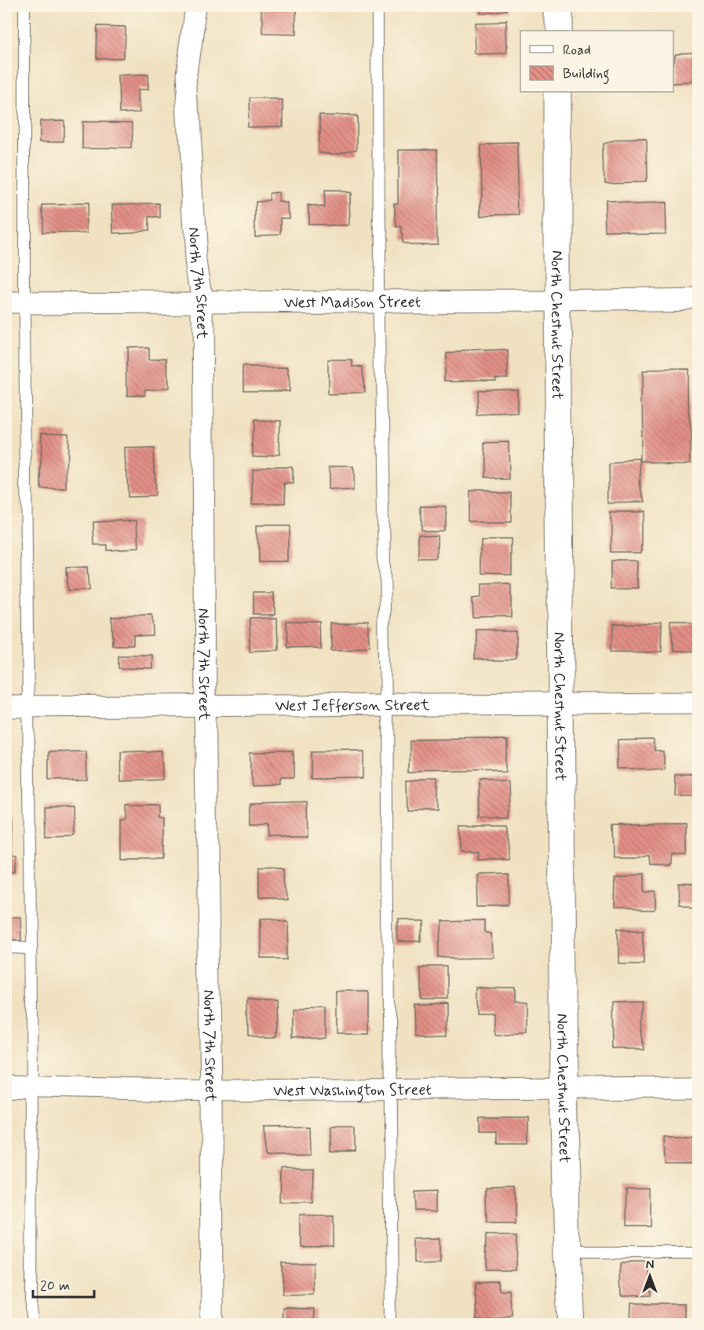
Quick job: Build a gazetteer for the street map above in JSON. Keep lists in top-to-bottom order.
{
  "streets": {
    "main road": ["North Chestnut Street"],
    "street": [
      "North 7th Street",
      "West Madison Street",
      "West Jefferson Street",
      "West Washington Street"
    ]
  },
  "crossings": [
    ["North 7th Street", "West Madison Street"],
    ["North 7th Street", "West Jefferson Street"],
    ["North 7th Street", "West Washington Street"],
    ["West Madison Street", "North Chestnut Street"],
    ["North Chestnut Street", "West Jefferson Street"],
    ["North Chestnut Street", "West Washington Street"]
  ],
  "legend": ["Road", "Building"],
  "scale_bar": "20 m",
  "north": "top"
}
